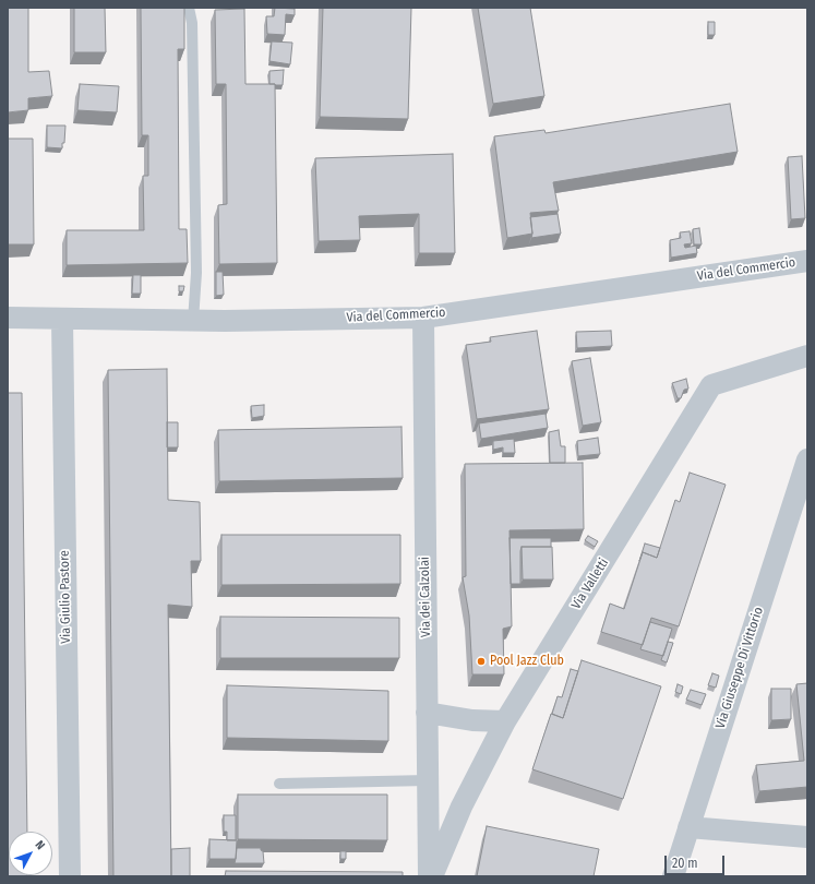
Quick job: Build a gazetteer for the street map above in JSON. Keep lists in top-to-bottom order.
{
  "streets": {
    "street": [
      "Via del Commercio",
      "Via Valletti",
      "Via Giulio Pastore",
      "Via dei Calzolai",
      "Via Giuseppe Di Vittorio"
    ]
  },
  "crossings": [
    ["Via del Commercio", "Via Giulio Pastore"],
    ["Via del Commercio", "Via dei Calzolai"],
    ["Via Valletti", "Via dei Calzolai"]
  ],
  "places": ["Pool Jazz Club"],
  "scale_bar": "20 m",
  "north": "top right"
}
